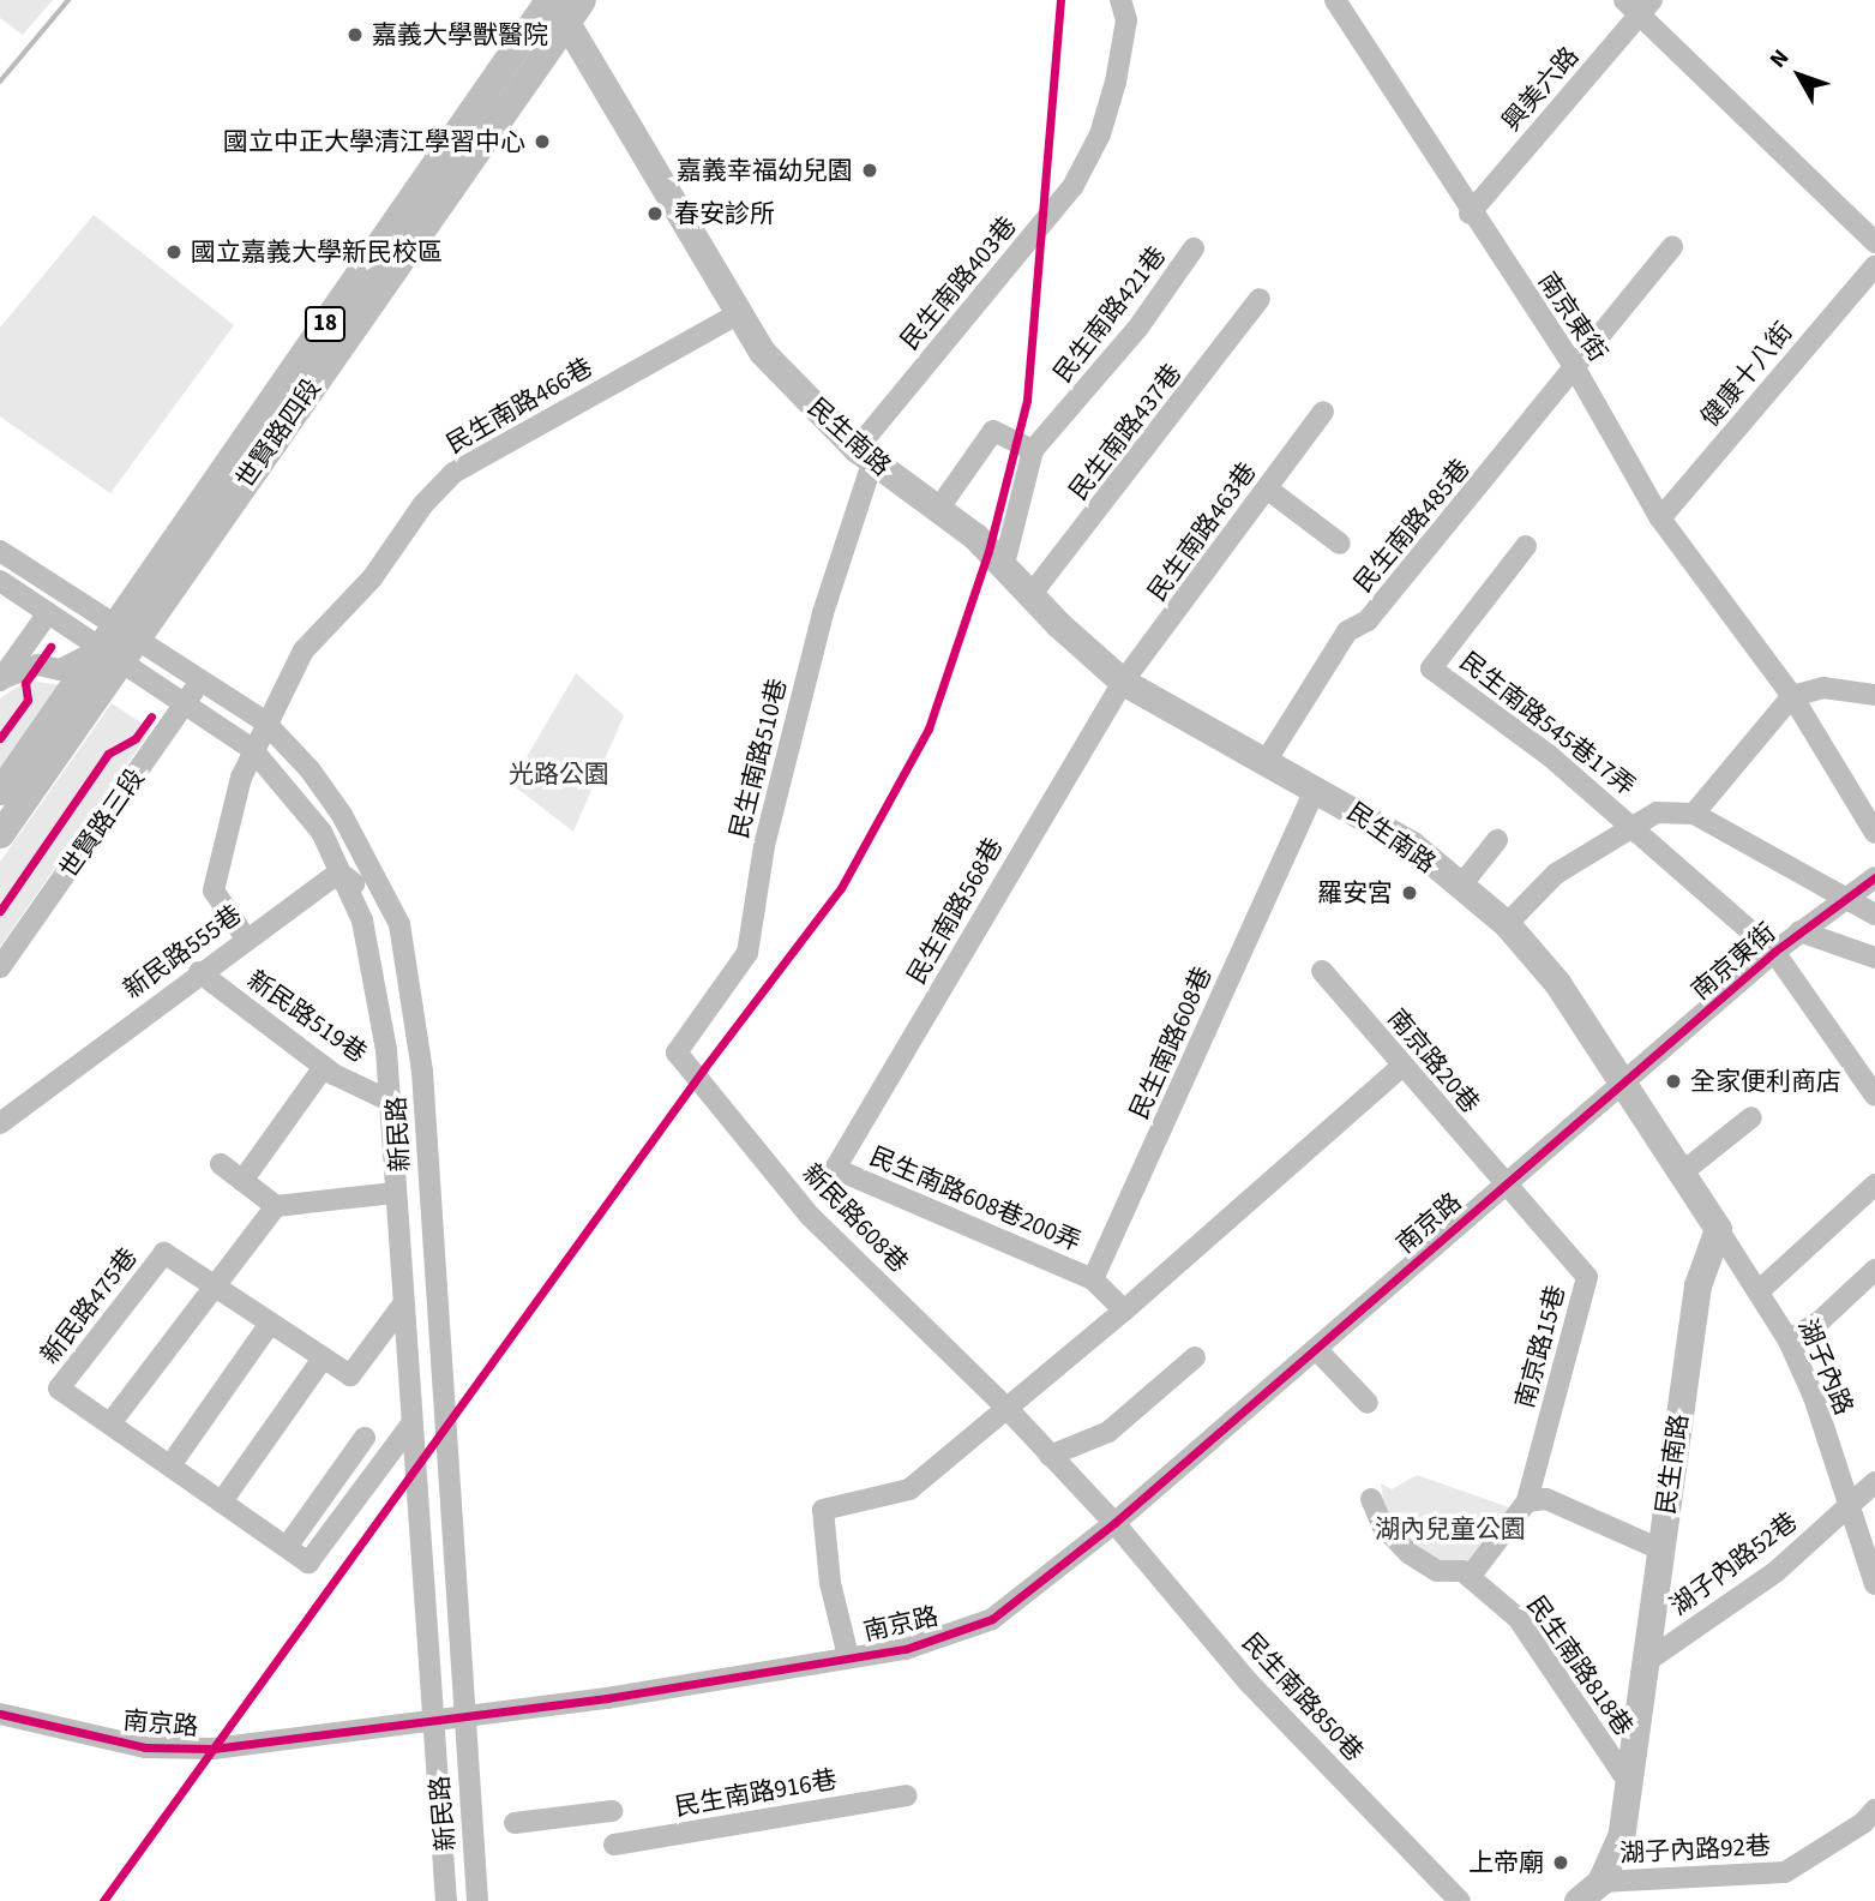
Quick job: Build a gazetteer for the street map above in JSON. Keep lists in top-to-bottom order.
{
  "streets": {
    "main road": ["18", "世賢路四段", "民生南路"],
    "street": [
      "興美六路",
      "民生南路403巷",
      "民生南路421巷",
      "南京東街",
      "健康十八街",
      "民生南路466巷",
      "民生南路437巷",
      "民生南路485巷",
      "民生南路463巷",
      "民生南路545巷17弄",
      "民生南路510巷",
      "世賢路三段",
      "民生南路568巷",
      "新民路555巷",
      "新民路519巷",
      "民生南路608巷",
      "南京路20巷",
      "新民路",
      "民生南路608巷200弄",
      "新民路608巷",
      "南京路",
      "新民路475巷",
      "南京路15巷",
      "湖子內路",
      "湖子內路52巷",
      "民生南路818巷",
      "民生南路850巷",
      "民生南路916巷",
      "湖子內路92巷"
    ]
  },
  "crossings": [
    ["興美六路", "南京東街"],
    ["民生南路403巷", "民生南路"],
    ["民生南路403巷", "民生南路510巷"],
    ["民生南路421巷", "民生南路"],
    ["南京東街", "健康十八街"],
    ["南京東街", "民生南路"],
    ["南京東街", "民生南路485巷"],
    ["南京東街", "南京路"],
    ["18", "世賢路四段"],
    ["18", "新民路"],
    ["民生南路466巷", "民生南路"],
    ["民生南路466巷", "新民路555巷"],
    ["民生南路466巷", "新民路"],
    ["民生南路437巷", "民生南路"],
    ["世賢路四段", "民生南路"],
    ["世賢路四段", "新民路"],
    ["民生南路", "民生南路485巷"],
    ["民生南路", "民生南路463巷"],
    ["民生南路", "民生南路510巷"],
    ["民生南路", "民生南路568巷"],
    ["民生南路", "民生南路608巷"],
    ["民生南路", "南京路"],
    ["民生南路", "湖子內路"],
    ["民生南路", "湖子內路52巷"],
    ["民生南路", "民生南路818巷"],
    ["民生南路", "湖子內路92巷"],
    ["民生南路463巷", "民生南路568巷"],
    ["民生南路510巷", "新民路608巷"],
    ["世賢路三段", "新民路"],
    ["民生南路568巷", "民生南路608巷200弄"],
    ["新民路555巷", "新民路519巷"],
    ["新民路555巷", "新民路"],
    ["新民路519巷", "新民路"],
    ["民生南路608巷", "民生南路608巷200弄"],
    ["南京路20巷", "南京路"],
    ["南京路20巷", "南京路15巷"],
    ["新民路", "南京路"],
    ["新民路", "新民路475巷"],
    ["新民路608巷", "民生南路850巷"],
    ["南京路", "南京路15巷"],
    ["南京路", "民生南路850巷"],
    ["南京路15巷", "民生南路818巷"],
    ["湖子內路", "湖子內路52巷"]
  ],
  "parks": ["光路公園", "湖內兒童公園"],
  "places": [
    "嘉義大學獸醫院",
    "國立中正大學清江學習中心",
    "嘉義幸福幼兒園",
    "春安診所",
    "國立嘉義大學新民校區",
    "羅安宮",
    "全家便利商店",
    "上帝廟"
  ],
  "north": "top left"
}
